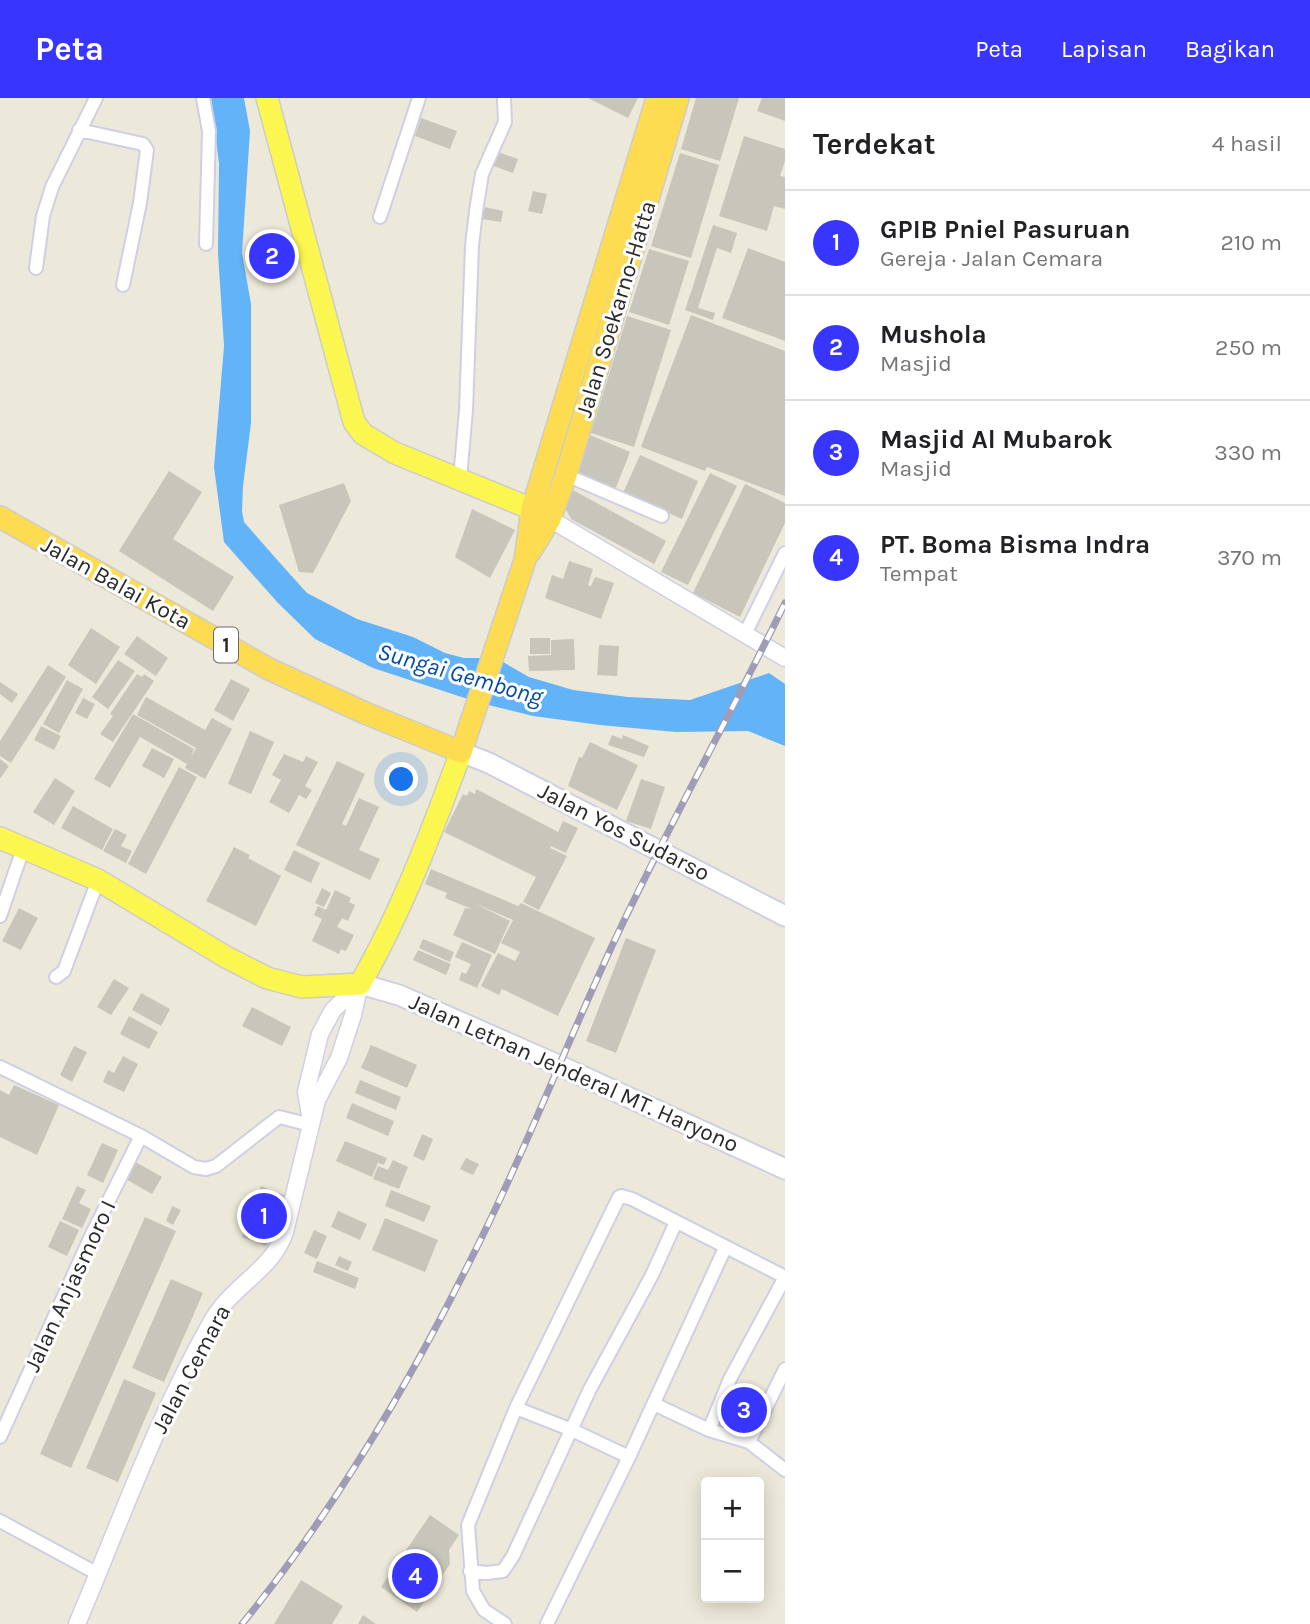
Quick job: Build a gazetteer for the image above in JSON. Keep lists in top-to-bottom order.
{
  "streets": {
    "highway": ["Jalan Soekarno-Hatta", "Jalan Balai Kota", "1"],
    "main road": ["Jalan Yos Sudarso", "Jalan Letnan Jenderal MT. Haryono"],
    "street": ["Jalan Anjasmoro I", "Jalan Cemara"]
  },
  "crossings": [
    ["Jalan Balai Kota", "Jalan Yos Sudarso"],
    ["Jalan Letnan Jenderal MT. Haryono", "Jalan Cemara"]
  ],
  "water": ["Sungai Gembong"],
  "page": {
    "header": "Peta",
    "nav": ["Peta", "Lapisan", "Bagikan"],
    "heading": ["Terdekat", "4 hasil"],
    "list": [
      {
        "mark": "1",
        "name": "GPIB Pniel Pasuruan",
        "note": "Gereja · Jalan Cemara",
        "value": "210 m"
      },
      {
        "mark": "2",
        "name": "Mushola",
        "note": "Masjid",
        "value": "250 m"
      },
      {
        "mark": "3",
        "name": "Masjid Al Mubarok",
        "note": "Masjid",
        "value": "330 m"
      },
      {
        "mark": "4",
        "name": "PT. Boma Bisma Indra",
        "note": "Tempat",
        "value": "370 m"
      }
    ],
    "pins": [
      "2",
      "1",
      "3",
      "4"
    ],
    "map_buttons": ["+", "−"]
  }
}
